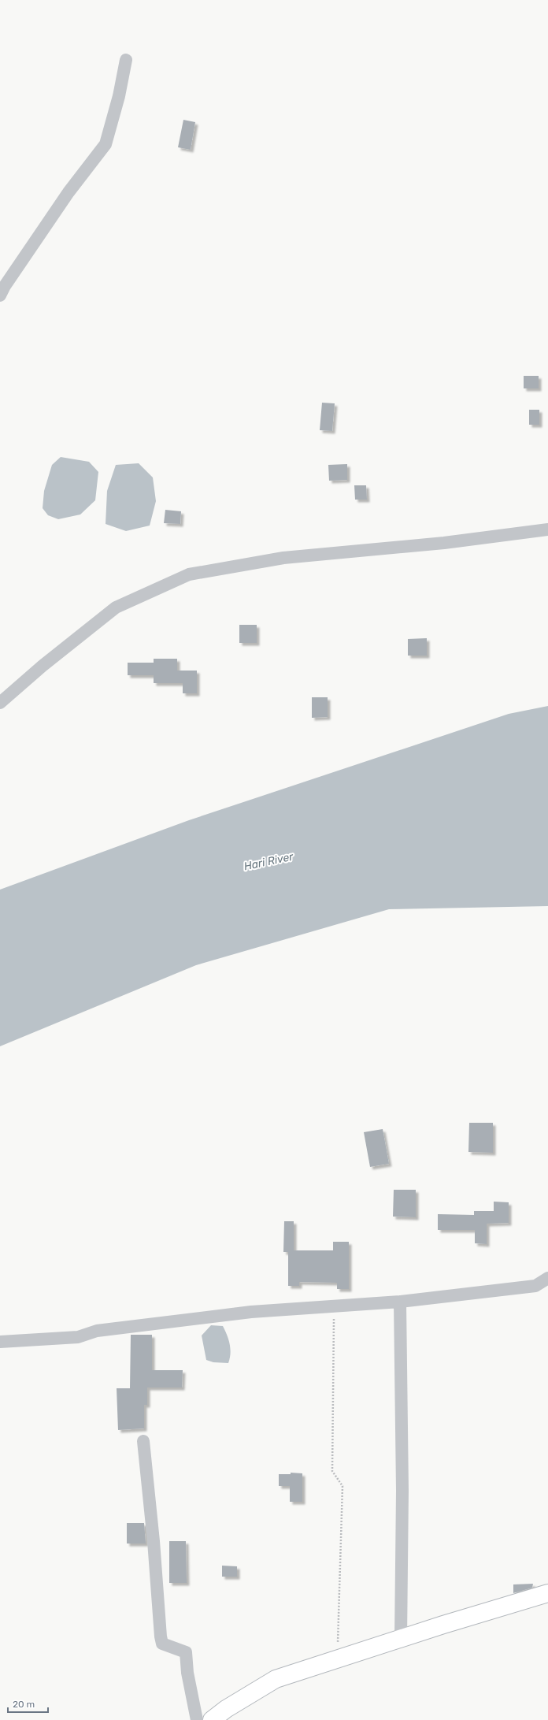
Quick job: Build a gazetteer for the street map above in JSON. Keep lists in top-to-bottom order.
{
  "water": ["Hari River"],
  "scale_bar": "20 m"
}
